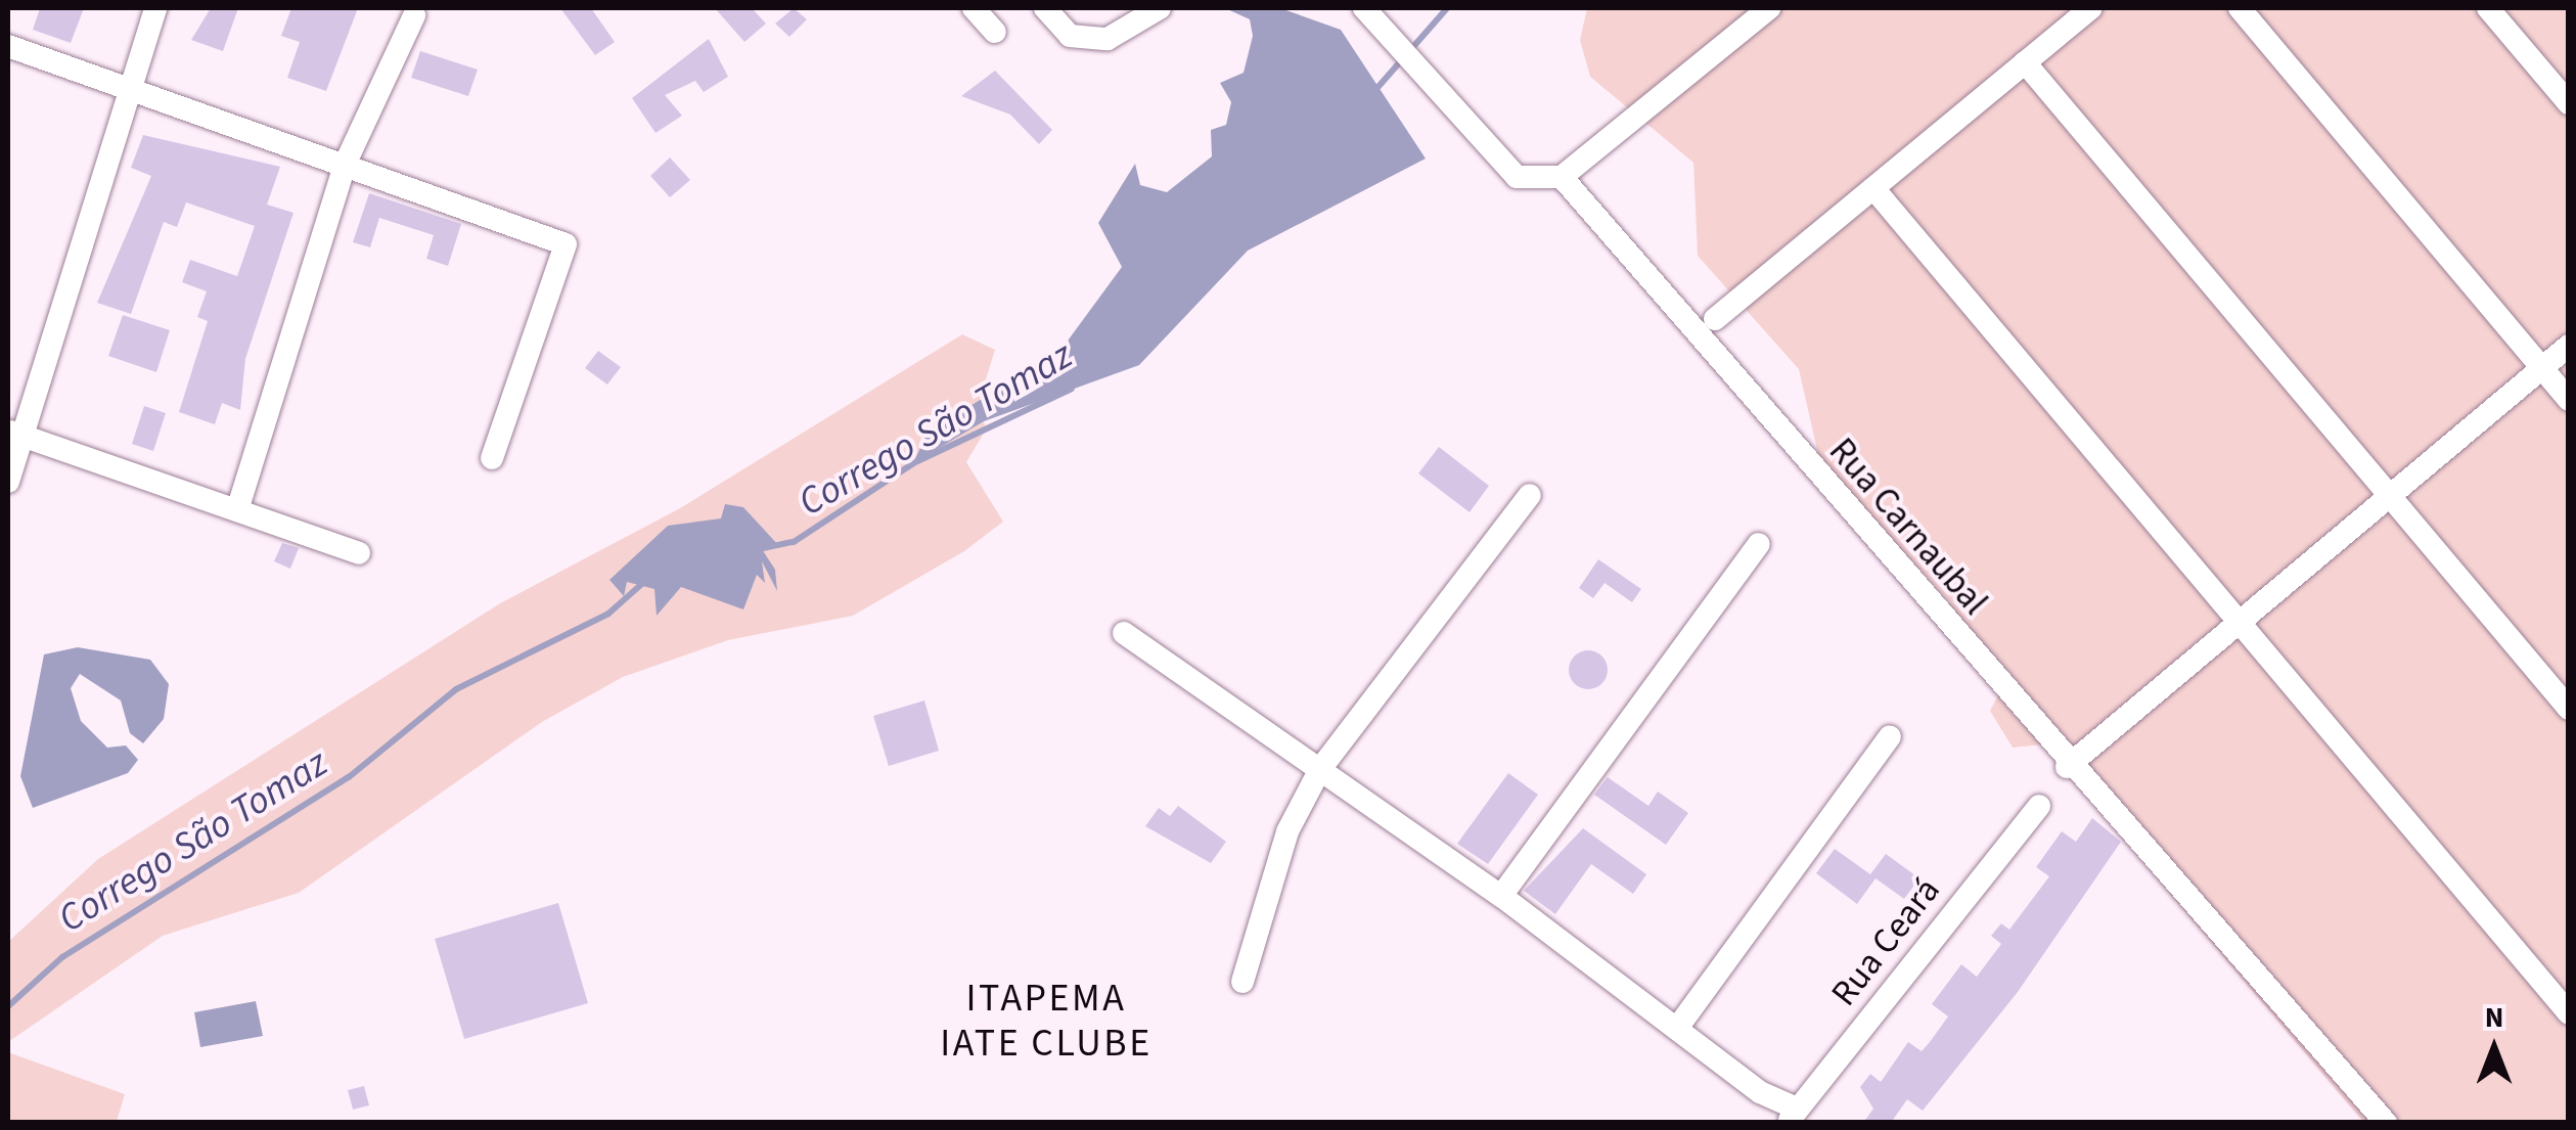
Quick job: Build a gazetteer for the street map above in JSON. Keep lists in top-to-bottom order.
{
  "streets": {
    "street": ["Rua Carnaubal", "Rua Ceará"]
  },
  "districts": ["ITAPEMA IATE CLUBE"],
  "water": ["Corrego São Tomaz"],
  "north": "top"
}
